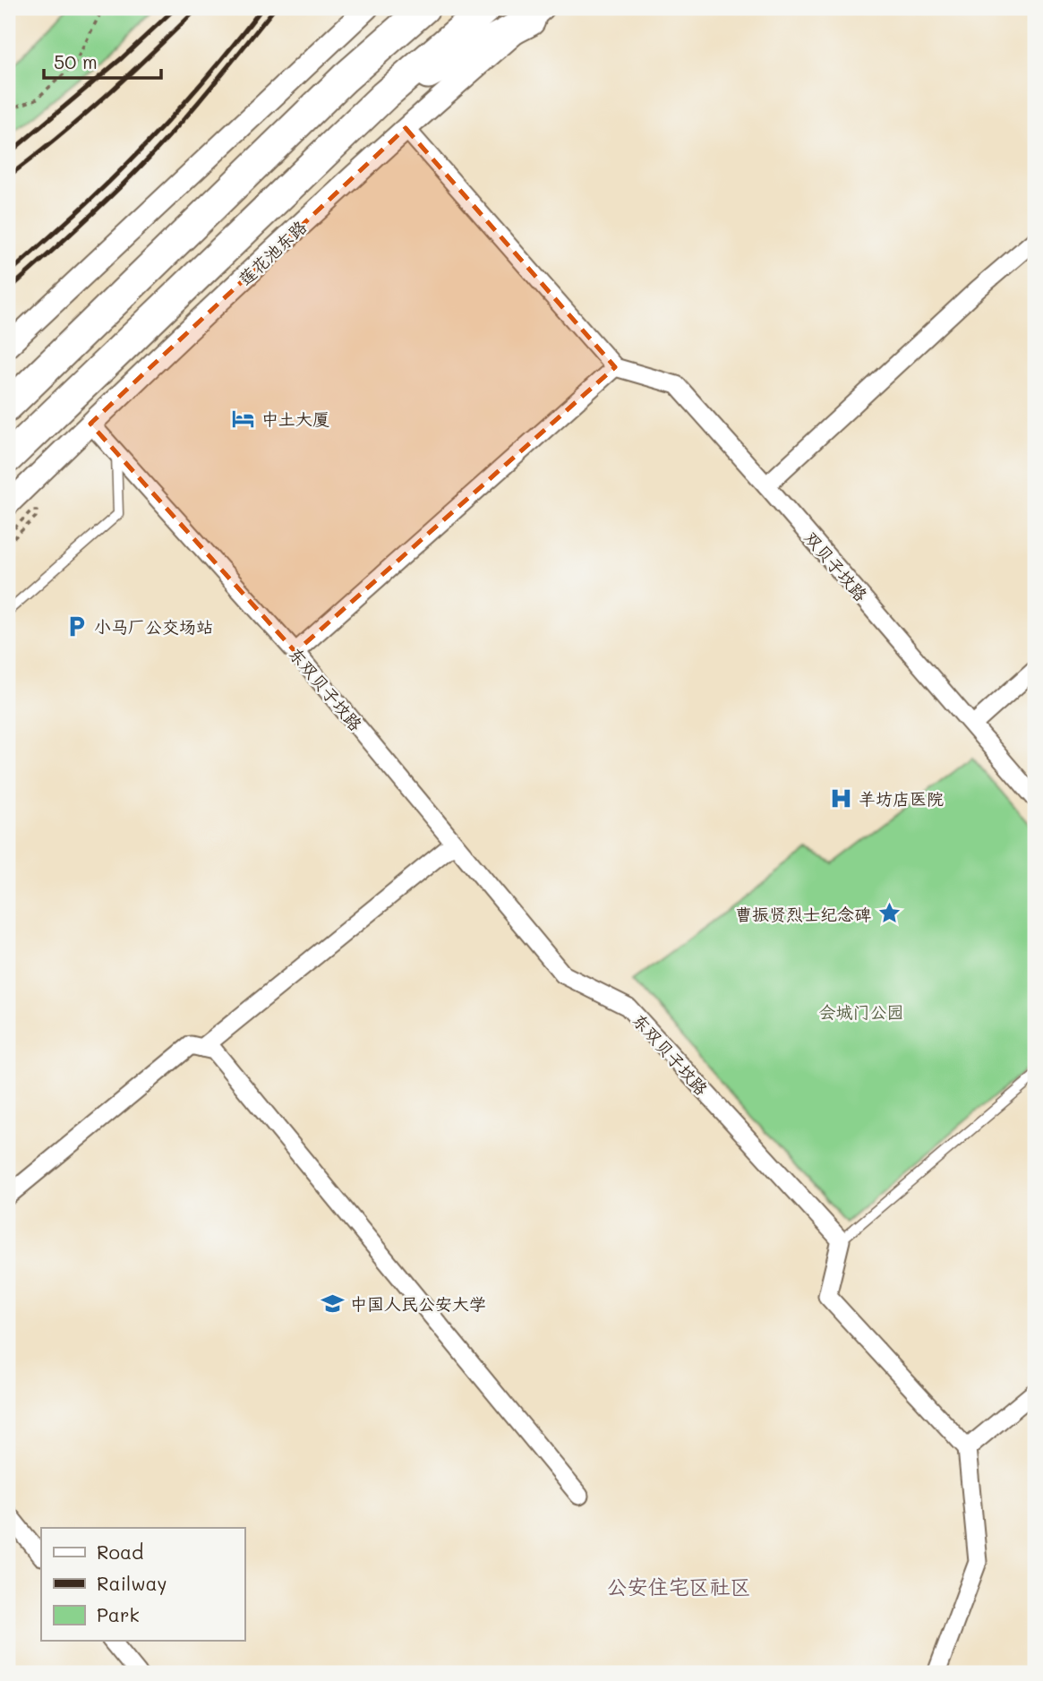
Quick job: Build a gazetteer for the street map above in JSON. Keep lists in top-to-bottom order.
{
  "streets": {
    "highway": ["莲花池东路"],
    "street": ["双贝子坟路", "东双贝子坟路"]
  },
  "crossings": [
    ["莲花池东路", "东双贝子坟路"]
  ],
  "districts": ["公安住宅区社区"],
  "parks": ["会城门公园"],
  "places": {
    "hotel": ["中土大厦"],
    "parking": ["小马厂公交场站"],
    "hospital": ["羊坊店医院"],
    "place": ["曹振贤烈士纪念碑"],
    "school or university": ["中国人民公安大学"]
  },
  "legend": ["Road", "Railway", "Park"],
  "scale_bar": "50 m"
}
